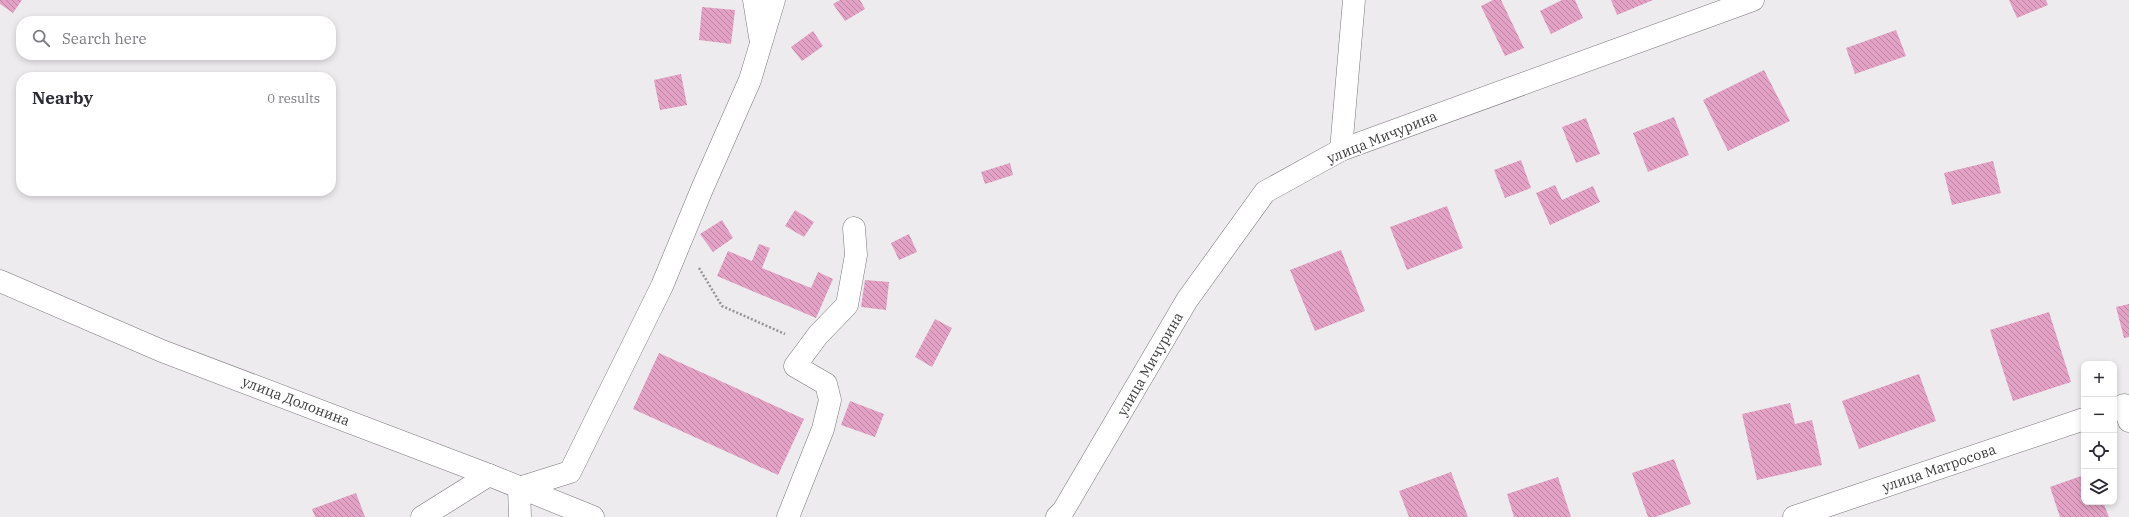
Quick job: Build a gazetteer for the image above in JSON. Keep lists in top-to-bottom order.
{
  "streets": {
    "street": ["улица Мичурина", "улица Долонина", "улица Матросова"]
  },
  "page": {
    "search": "Search here",
    "heading": ["Nearby", "0 results"],
    "map_buttons": ["+", "−"]
  }
}
